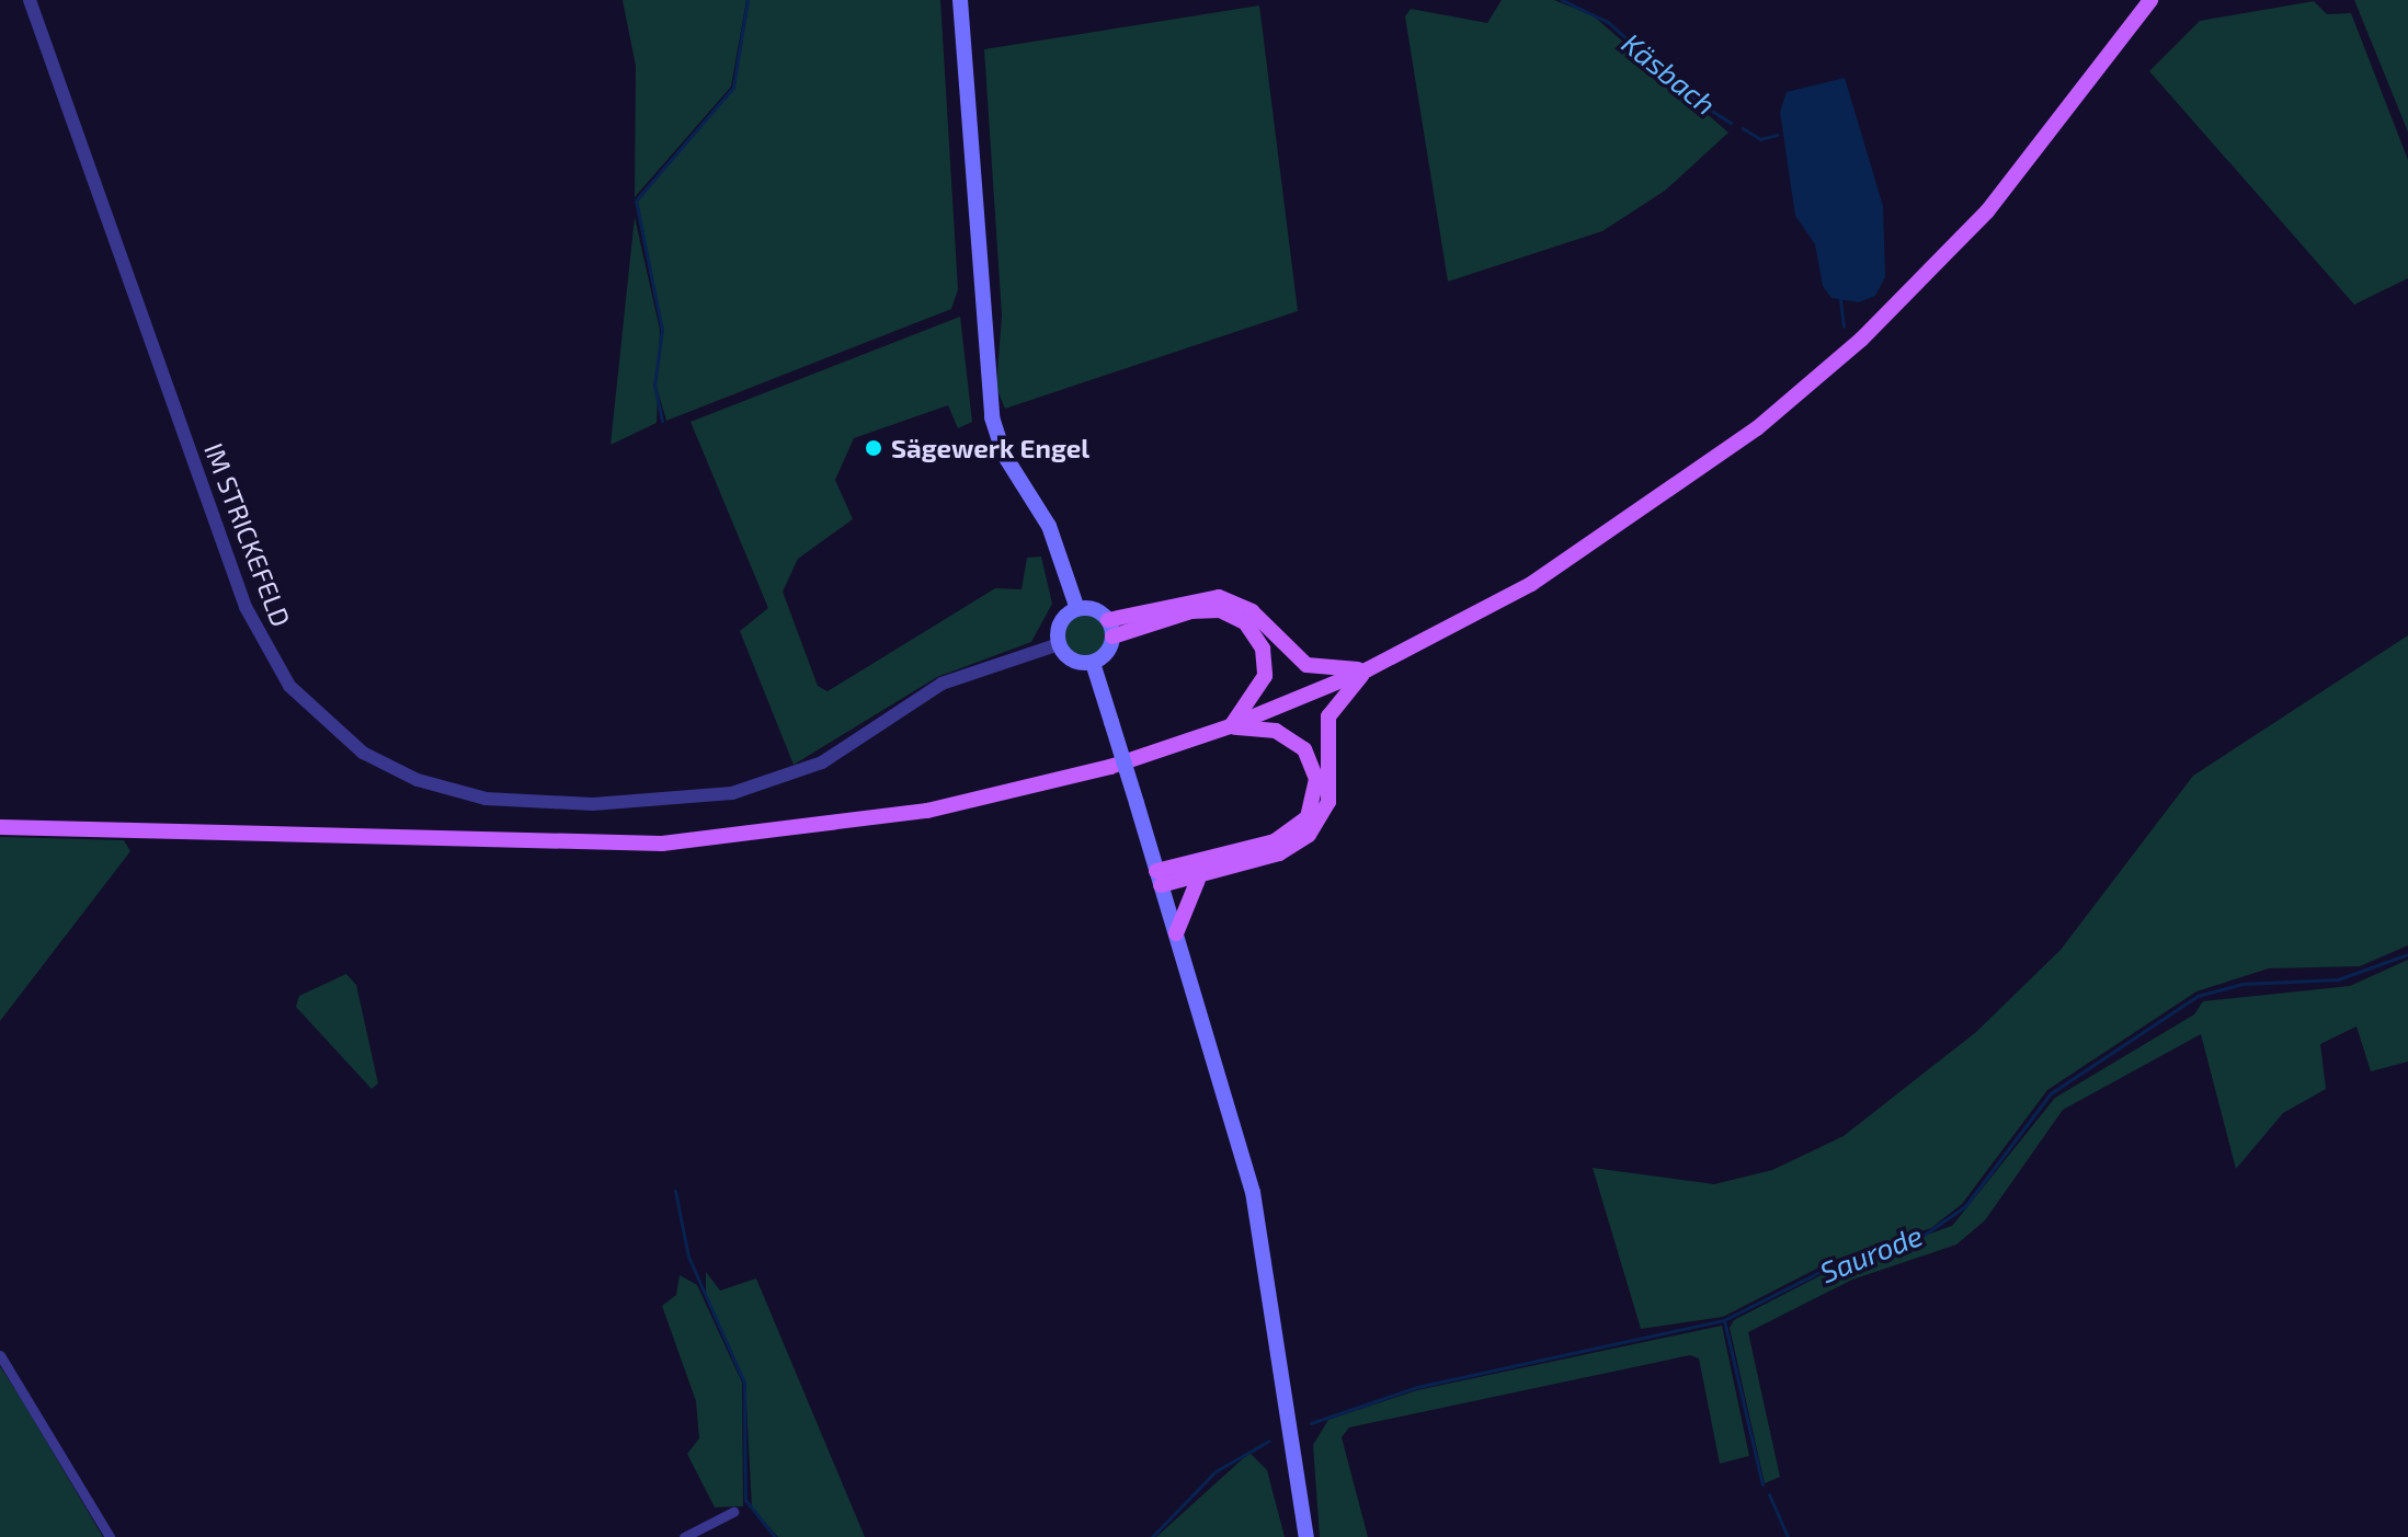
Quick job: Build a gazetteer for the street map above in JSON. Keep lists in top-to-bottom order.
{
  "streets": {
    "street": ["IM STRICKEFELD"]
  },
  "water": ["Käsbach", "Saurode"],
  "places": ["Sägewerk Engel"]
}
